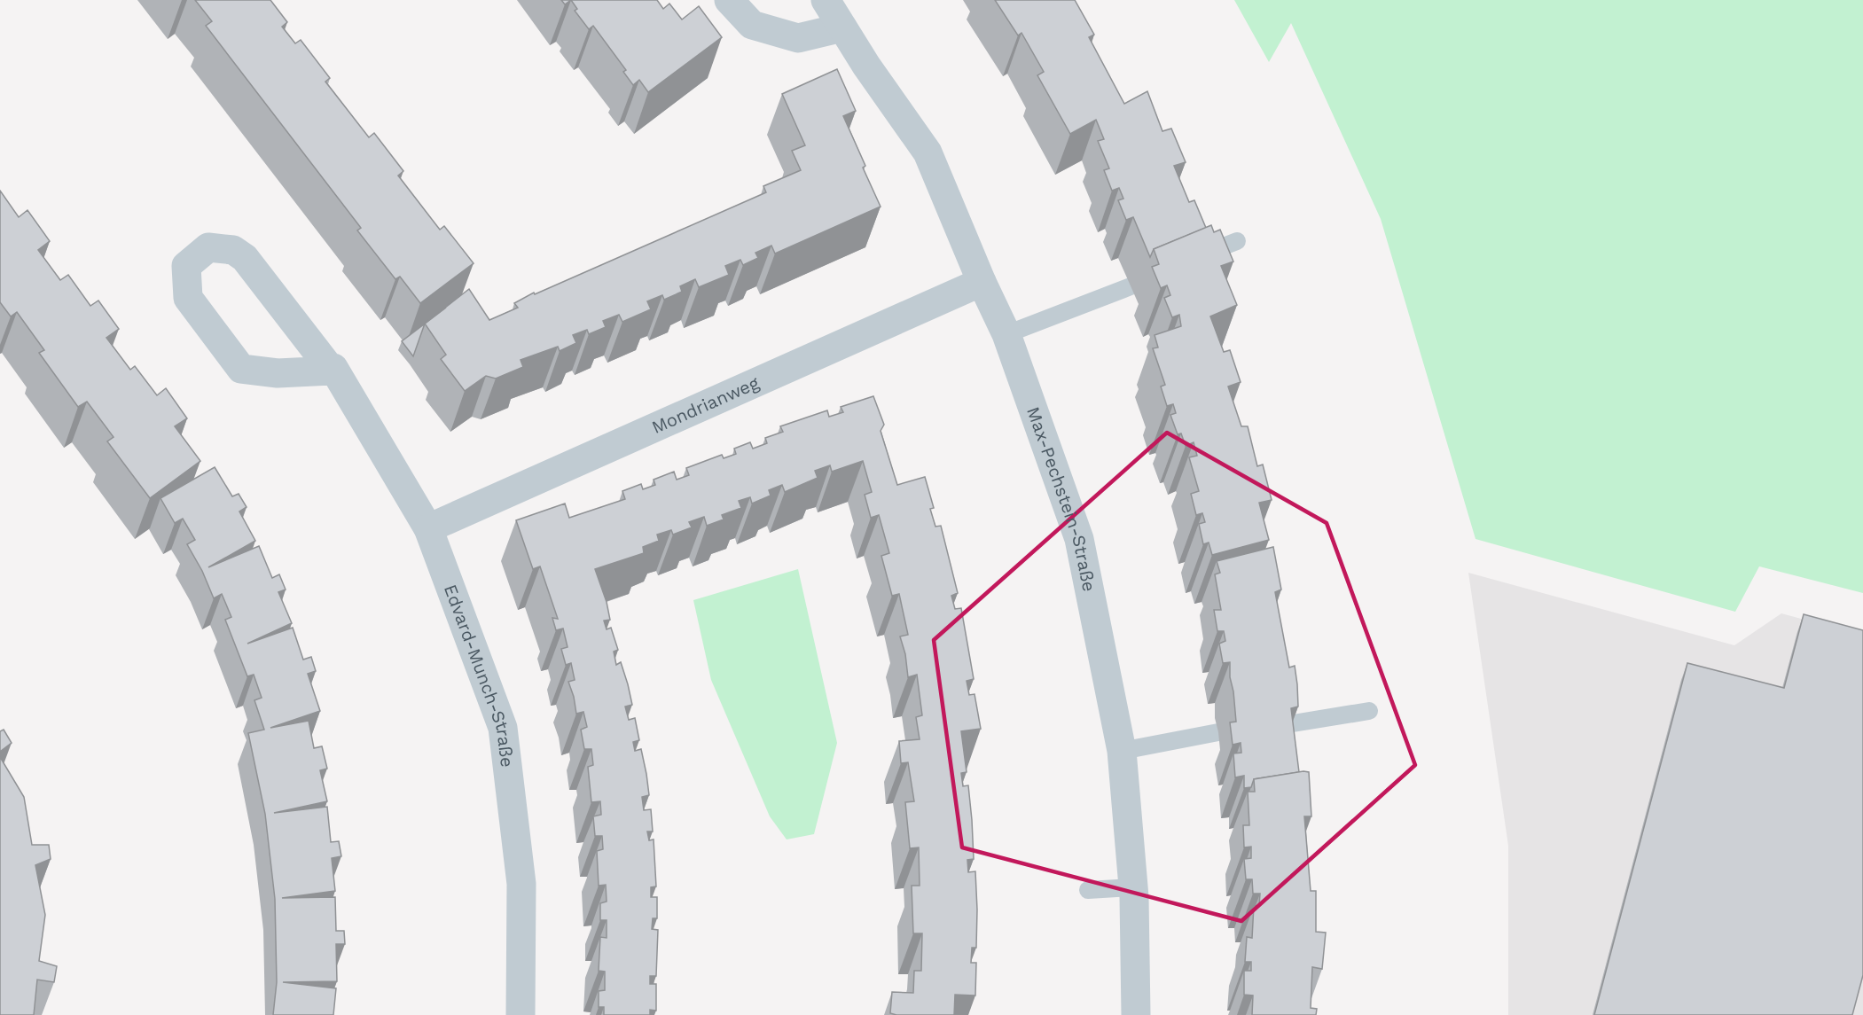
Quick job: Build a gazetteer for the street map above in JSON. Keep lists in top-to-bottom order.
{
  "streets": {
    "street": ["Mondrianweg", "Max-Pechstein-Straße", "Edvard-Munch-Straße"]
  },
  "crossings": [
    ["Mondrianweg", "Max-Pechstein-Straße"],
    ["Mondrianweg", "Edvard-Munch-Straße"]
  ]
}
